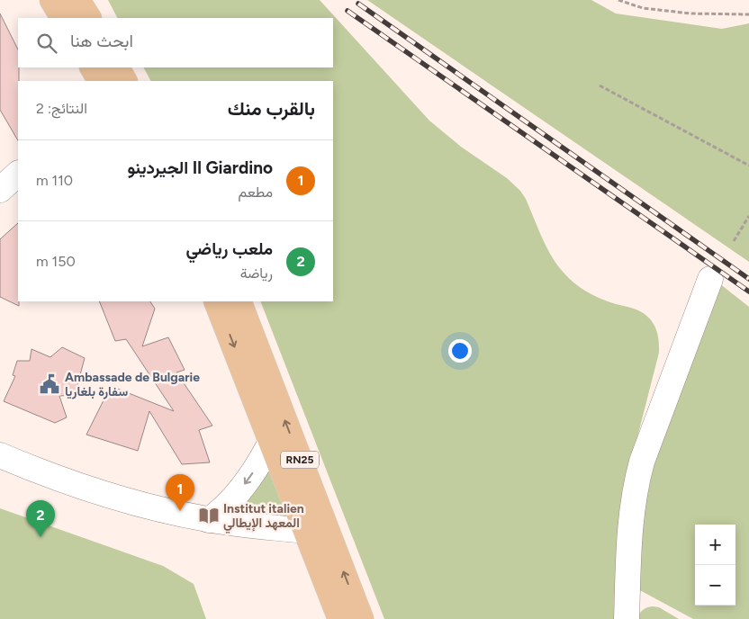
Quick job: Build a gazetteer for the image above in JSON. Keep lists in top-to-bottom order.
{
  "streets": {
    "main road": ["RN25"]
  },
  "places": {
    "public building": ["Ambassade de Bulgarie سفارة بلغاريا"],
    "library": ["Institut italien المعهد الإيطالي"]
  },
  "page": {
    "search": "ابحث هنا",
    "heading": ["بالقرب منك", "النتائج: 2"],
    "list": [
      {
        "mark": "1",
        "name": "Il Giardino الجيردينو",
        "note": "مطعم",
        "value": "110 m"
      },
      {
        "mark": "2",
        "name": "ملعب رياضي",
        "note": "رياضة",
        "value": "150 m"
      }
    ],
    "pins": ["1", "2"],
    "map_buttons": ["+", "−"]
  }
}
